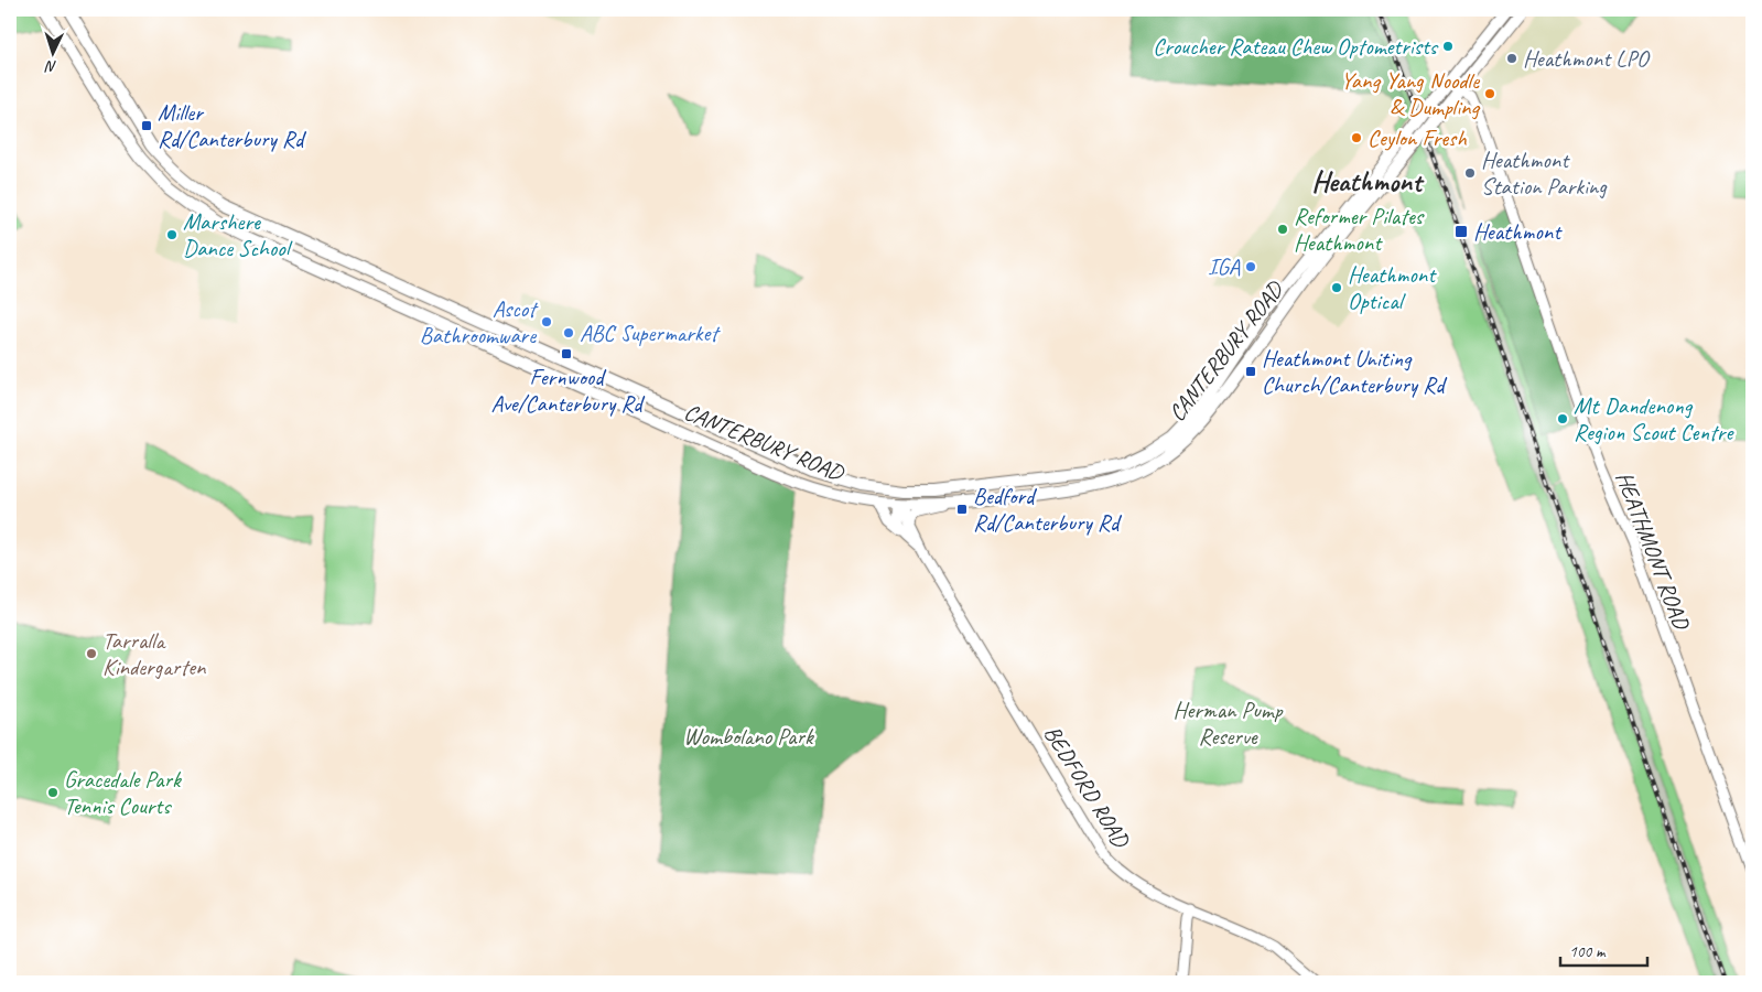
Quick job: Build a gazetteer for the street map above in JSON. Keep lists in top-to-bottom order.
{
  "streets": {
    "main road": ["CANTERBURY ROAD", "HEATHMONT ROAD", "BEDFORD ROAD"]
  },
  "crossings": [
    ["CANTERBURY ROAD", "HEATHMONT ROAD"],
    ["CANTERBURY ROAD", "BEDFORD ROAD"]
  ],
  "districts": ["Heathmont"],
  "parks": ["Herman Pump Reserve", "Wombolano Park"],
  "places": {
    "other": [
      "Croucher Rateau Chew Optometrists",
      "Heathmont LPO",
      "Yang Yang Noodle & Dumpling",
      "Ceylon Fresh",
      "Heathmont Station Parking",
      "Reformer Pilates Heathmont",
      "Marshere Dance School",
      "IGA",
      "Heathmont Optical",
      "Ascot Bathroomware",
      "ABC Supermarket",
      "Mt Dandenong Region Scout Centre",
      "Tarralla Kindergarten",
      "Gracedale Park Tennis Courts"
    ],
    "transit": [
      "Miller Rd/Canterbury Rd",
      "Heathmont",
      "Fernwood Ave/Canterbury Rd",
      "Heathmont Uniting Church/Canterbury Rd",
      "Bedford Rd/Canterbury Rd"
    ]
  },
  "scale_bar": "100 m",
  "north": "bottom"
}
